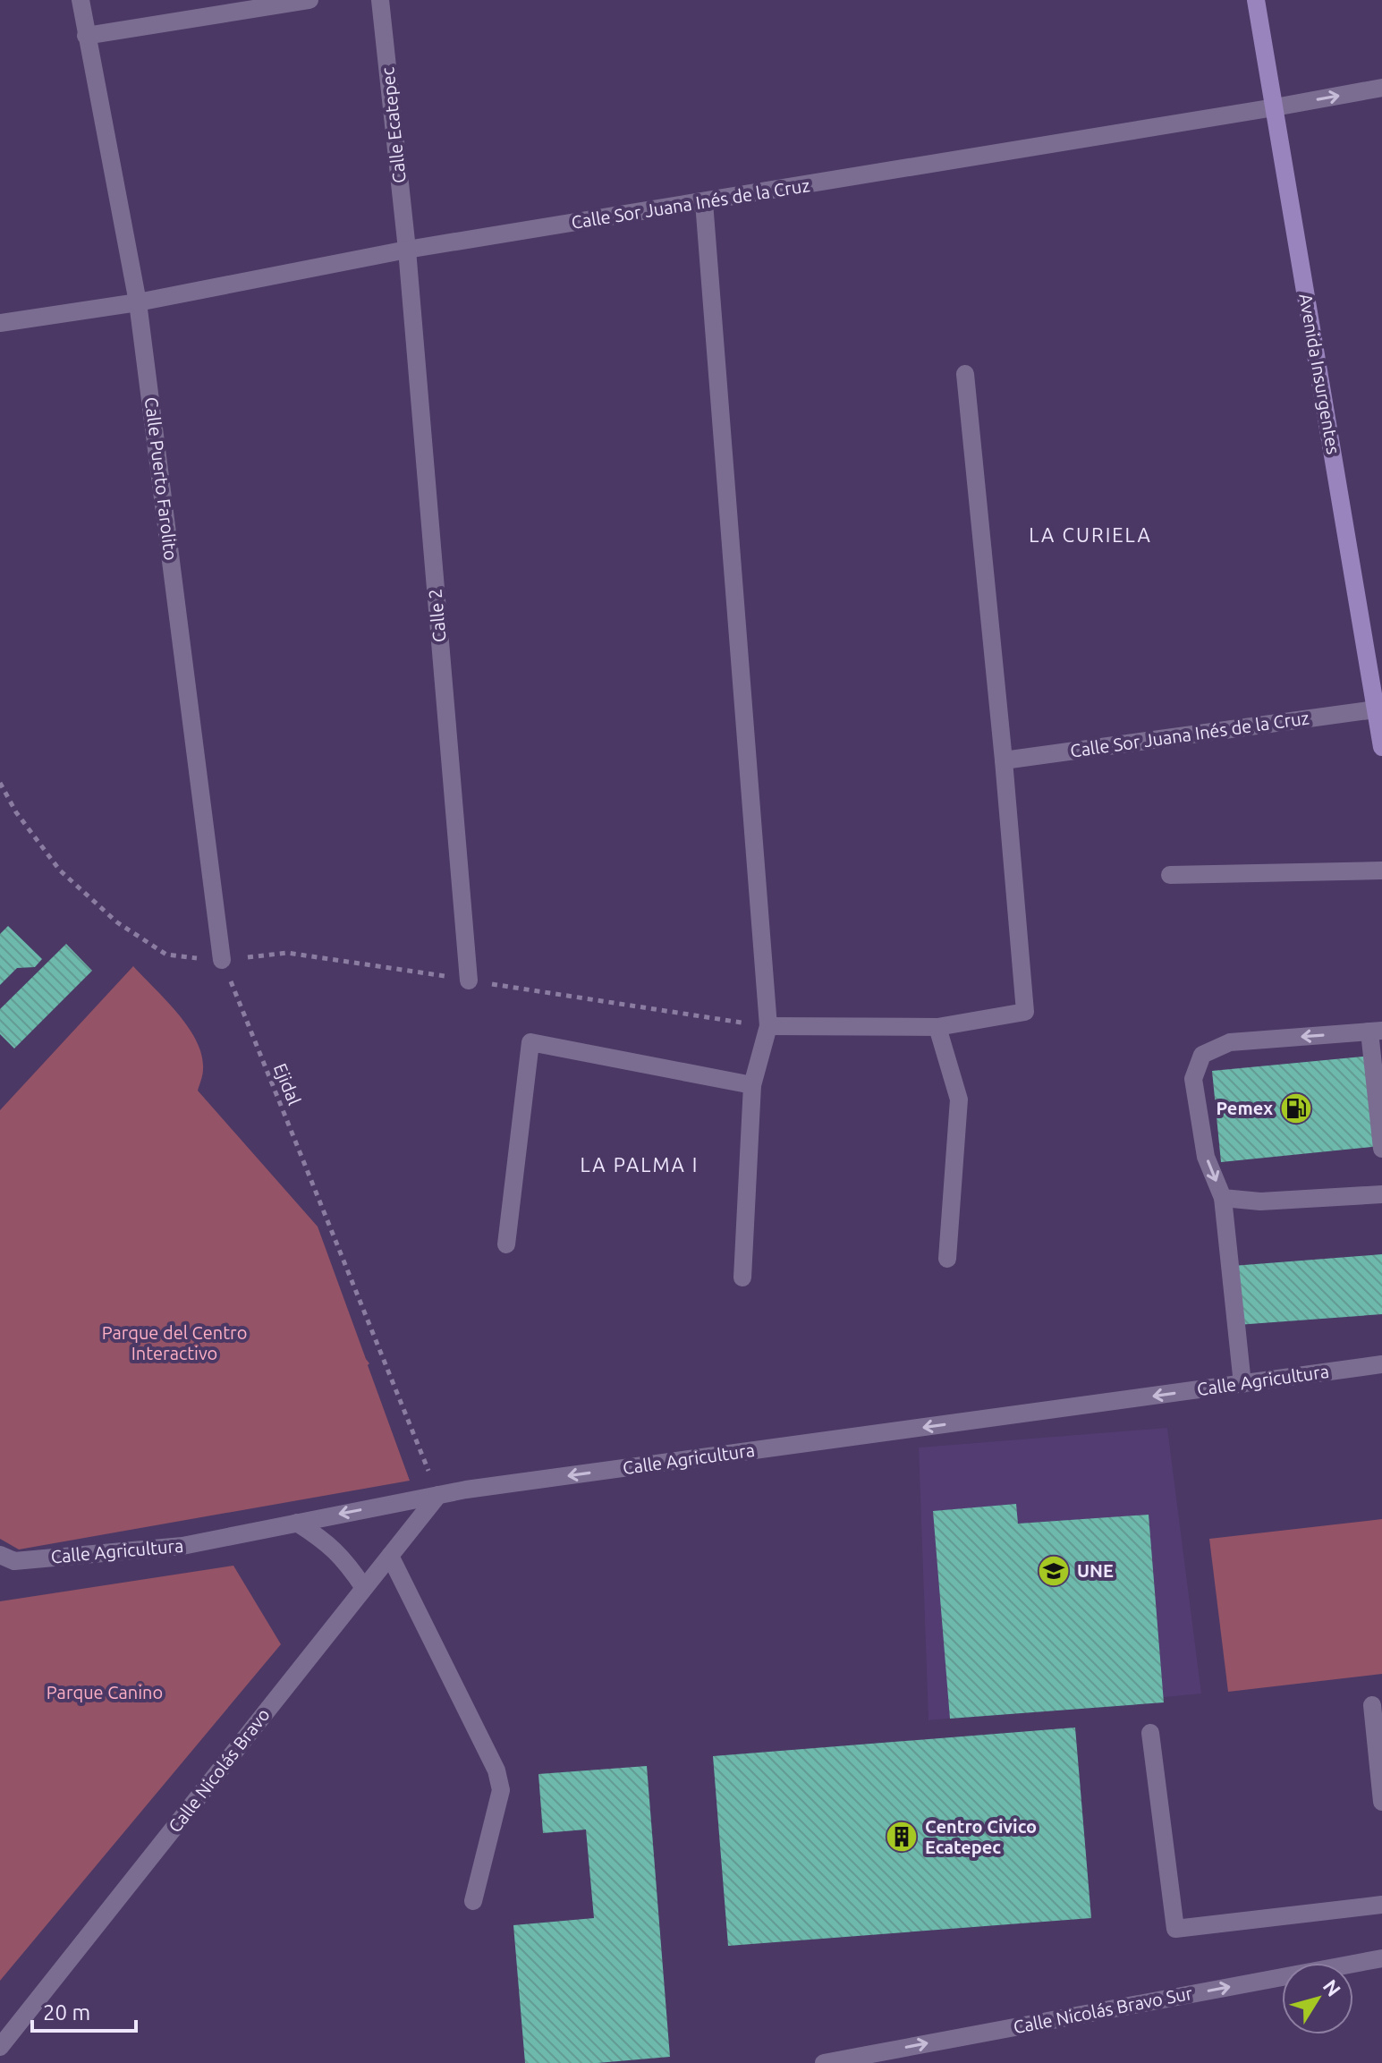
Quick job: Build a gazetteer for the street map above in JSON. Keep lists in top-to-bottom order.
{
  "streets": {
    "main road": ["Avenida Insurgentes"],
    "street": [
      "Calle Ecatepec",
      "Calle Sor Juana Inés de la Cruz",
      "Calle Puerto Farolito",
      "Calle 2",
      "Calle Agricultura",
      "Calle Nicolás Bravo",
      "Calle Nicolás Bravo Sur"
    ],
    "path": ["Ejidal"]
  },
  "crossings": [
    ["Calle Ecatepec", "Calle Sor Juana Inés de la Cruz"],
    ["Calle Ecatepec", "Calle 2"],
    ["Calle Sor Juana Inés de la Cruz", "Avenida Insurgentes"],
    ["Calle Sor Juana Inés de la Cruz", "Calle Puerto Farolito"],
    ["Calle Sor Juana Inés de la Cruz", "Calle 2"],
    ["Calle Puerto Farolito", "Ejidal"],
    ["Ejidal", "Calle Agricultura"],
    ["Ejidal", "Calle Nicolás Bravo"],
    ["Calle Agricultura", "Calle Nicolás Bravo"]
  ],
  "one_way": ["Calle Agricultura", "Calle Nicolás Bravo Sur"],
  "districts": ["LA CURIELA", "LA PALMA I"],
  "parks": ["Parque del Centro Interactivo", "Parque Canino"],
  "places": {
    "fuel station": ["Pemex"],
    "school or university": ["UNE"],
    "building": ["Centro Civico Ecatepec"]
  },
  "scale_bar": "20 m",
  "north": "top right"
}
